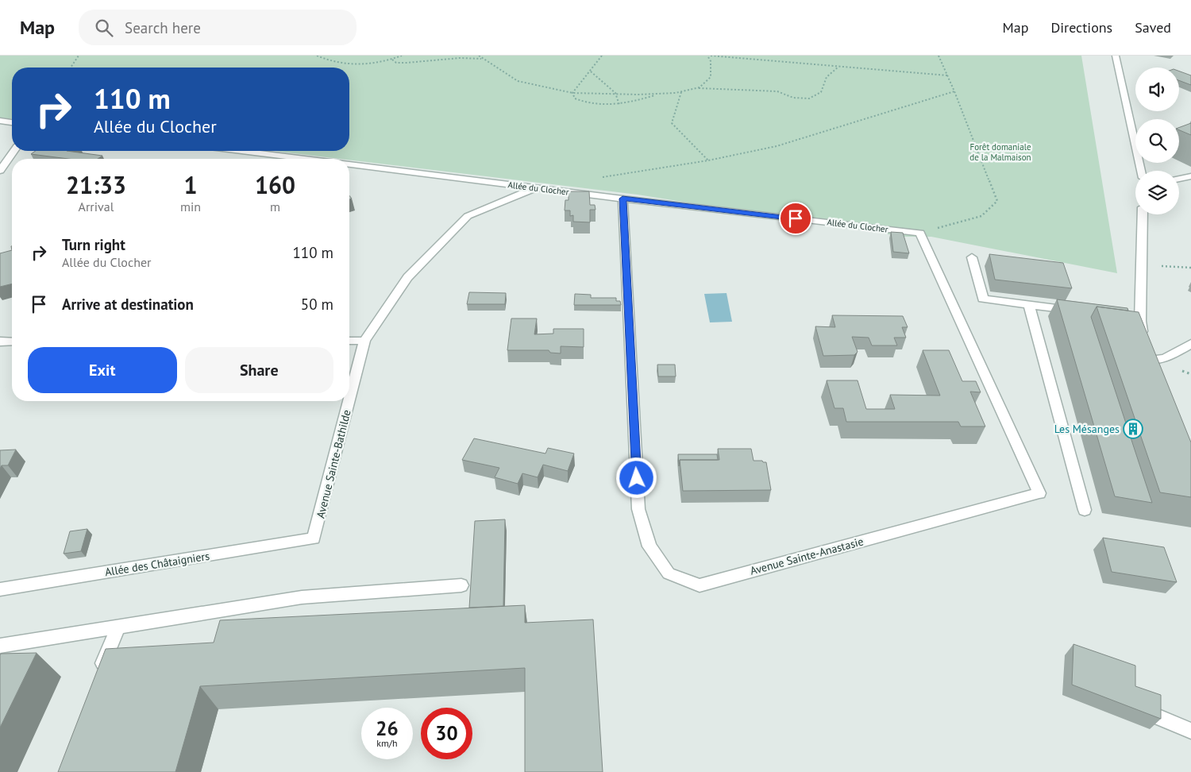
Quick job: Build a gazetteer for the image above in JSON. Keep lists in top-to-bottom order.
{
  "streets": {
    "street": [
      "Allée du Clocher",
      "Avenue Sainte-Bathilde",
      "Avenue Sainte-Anastasie",
      "Allée des Châtaigniers"
    ]
  },
  "crossings": [
    ["Allée du Clocher", "Avenue Sainte-Bathilde"],
    ["Allée du Clocher", "Avenue Sainte-Anastasie"],
    ["Avenue Sainte-Bathilde", "Allée des Châtaigniers"]
  ],
  "parks": ["Forêt domaniale de la Malmaison"],
  "places": {
    "building": ["Les Mésanges"]
  },
  "page": {
    "header": "Map",
    "search": "Search here",
    "nav": ["Map", "Directions", "Saved"],
    "turn": ["110 m", "Allée du Clocher"],
    "eta": [
      "21:33",
      "Arrival",
      "1",
      "min",
      "160",
      "m"
    ],
    "list": [
      {
        "name": "Turn right",
        "note": "Allée du Clocher",
        "value": "110 m"
      },
      {
        "name": "Arrive at destination",
        "value": "50 m"
      }
    ],
    "buttons": ["Exit", "Share"],
    "speed": "26 km/h",
    "limit": "30"
  }
}
